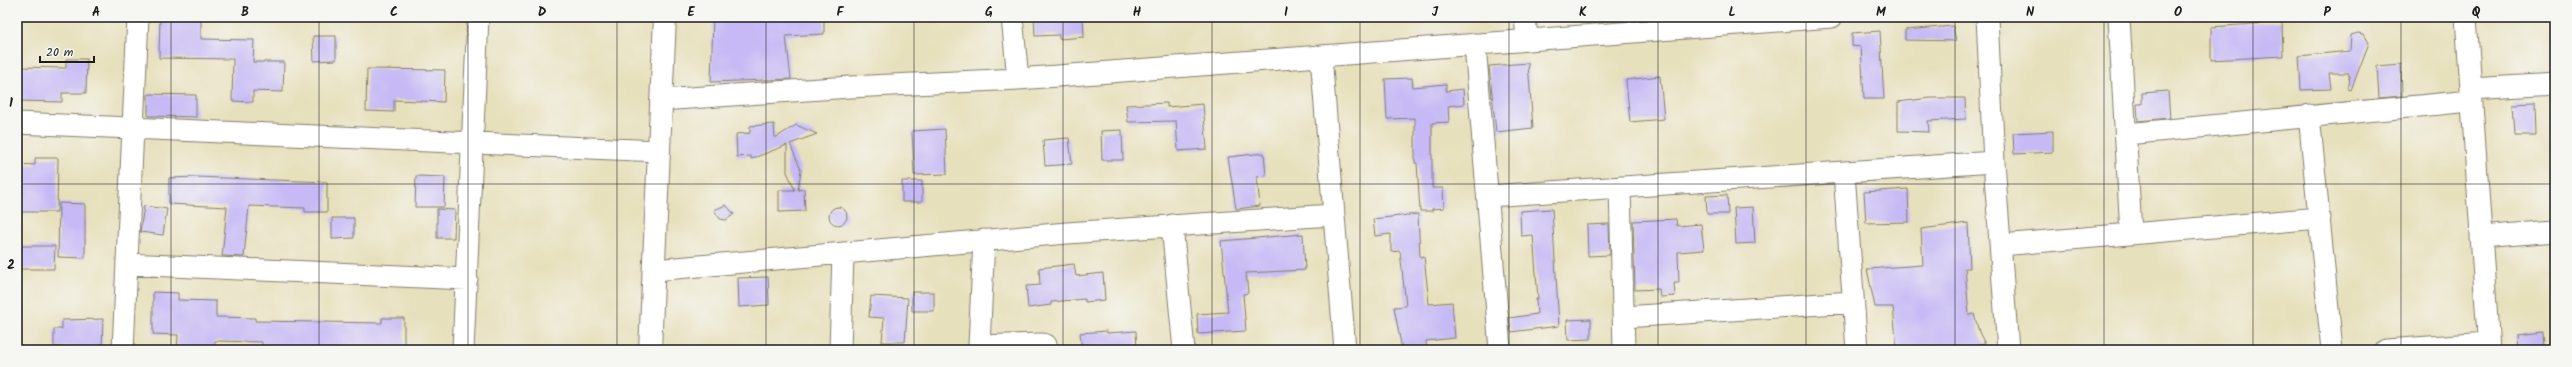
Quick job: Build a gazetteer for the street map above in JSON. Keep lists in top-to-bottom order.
{
  "scale_bar": "20 m",
  "grid": {
    "columns": [
      "A",
      "B",
      "C",
      "D",
      "E",
      "F",
      "G",
      "H",
      "I",
      "J",
      "K",
      "L",
      "M",
      "N",
      "O",
      "P",
      "Q"
    ],
    "rows": ["1", "2"]
  }
}
